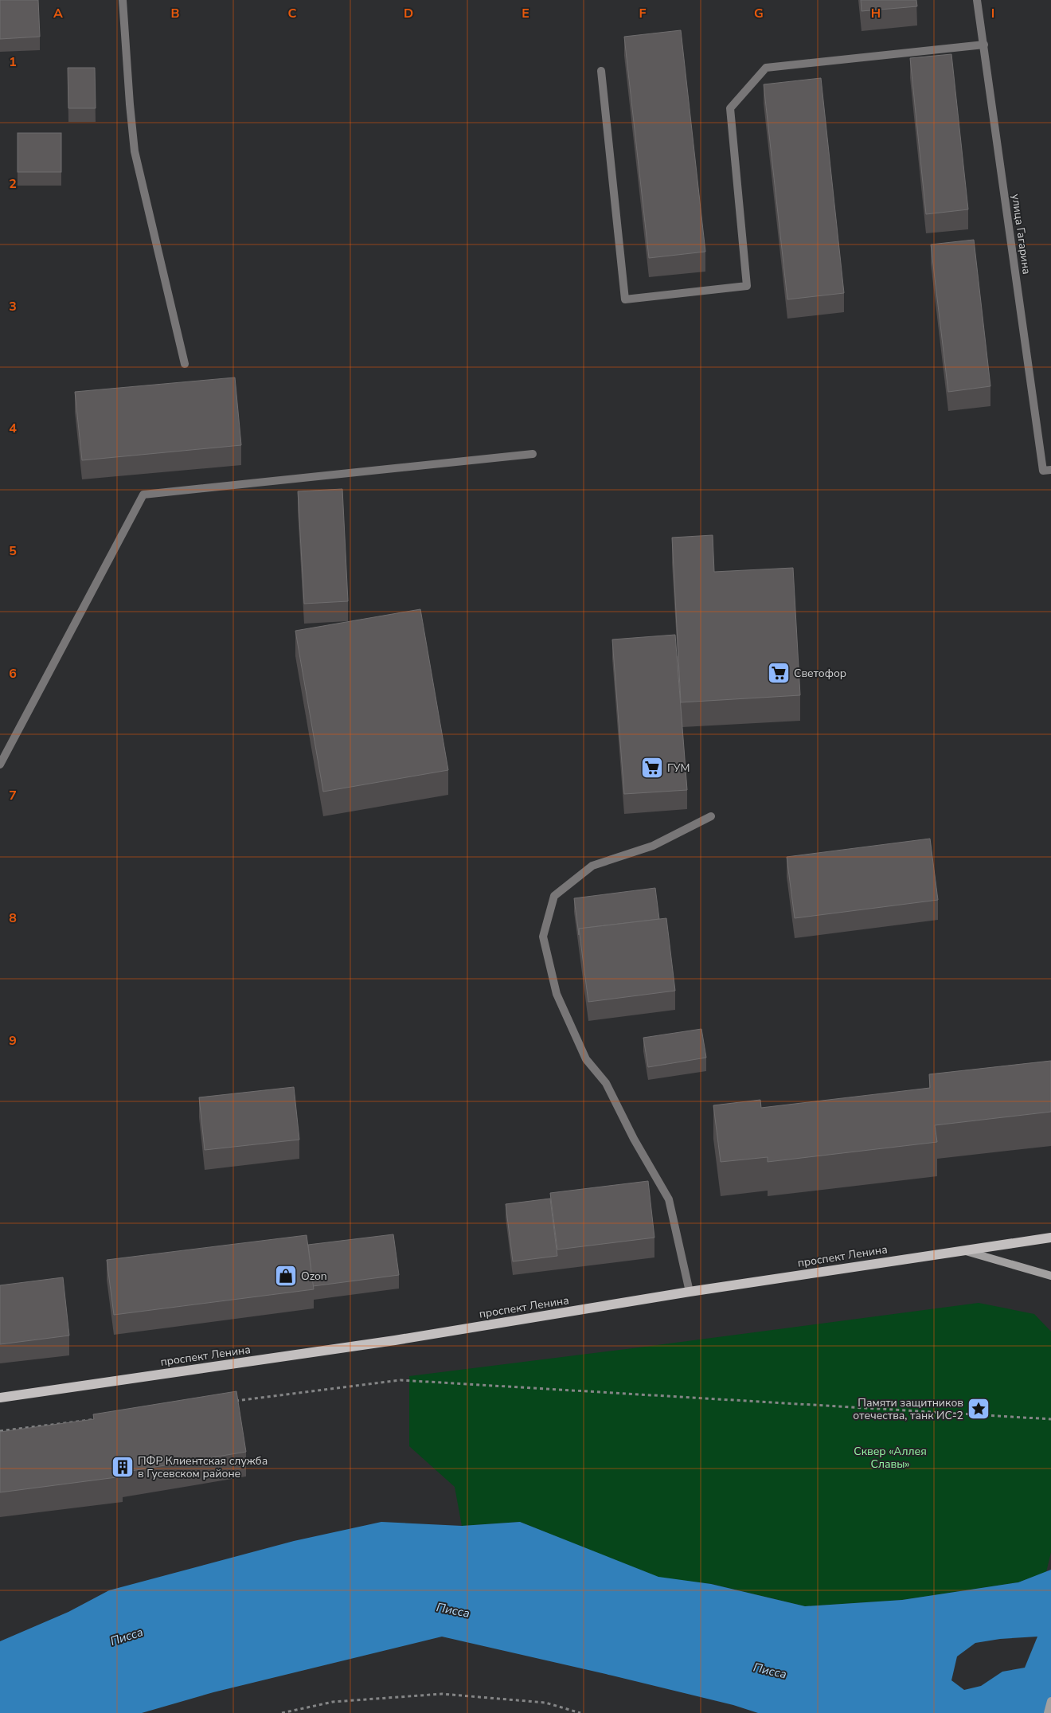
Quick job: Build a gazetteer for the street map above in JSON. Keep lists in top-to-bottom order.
{
  "streets": {
    "main road": ["проспект Ленина"],
    "street": ["улица Гагарина"]
  },
  "water": ["Писса"],
  "parks": ["Сквер «Аллея Славы»"],
  "places": {
    "supermarket": ["Светофор", "ГУМ"],
    "shop": ["Ozon"],
    "place": ["Памяти защитников отечества, танк ИС-2"],
    "building": ["ПФР Клиентская служба в Гусевском районе"]
  },
  "grid": {
    "columns": [
      "A",
      "B",
      "C",
      "D",
      "E",
      "F",
      "G",
      "H",
      "I"
    ],
    "rows": [
      "1",
      "2",
      "3",
      "4",
      "5",
      "6",
      "7",
      "8",
      "9"
    ]
  }
}
